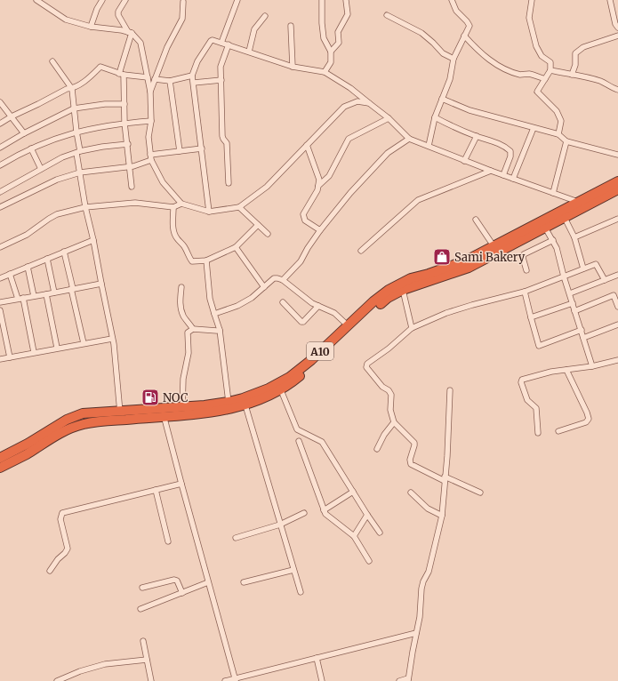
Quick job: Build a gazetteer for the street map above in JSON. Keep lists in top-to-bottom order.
{
  "streets": {
    "highway": ["A10"]
  },
  "places": {
    "shop": ["Sami Bakery"],
    "fuel station": ["NOC"]
  }
}
